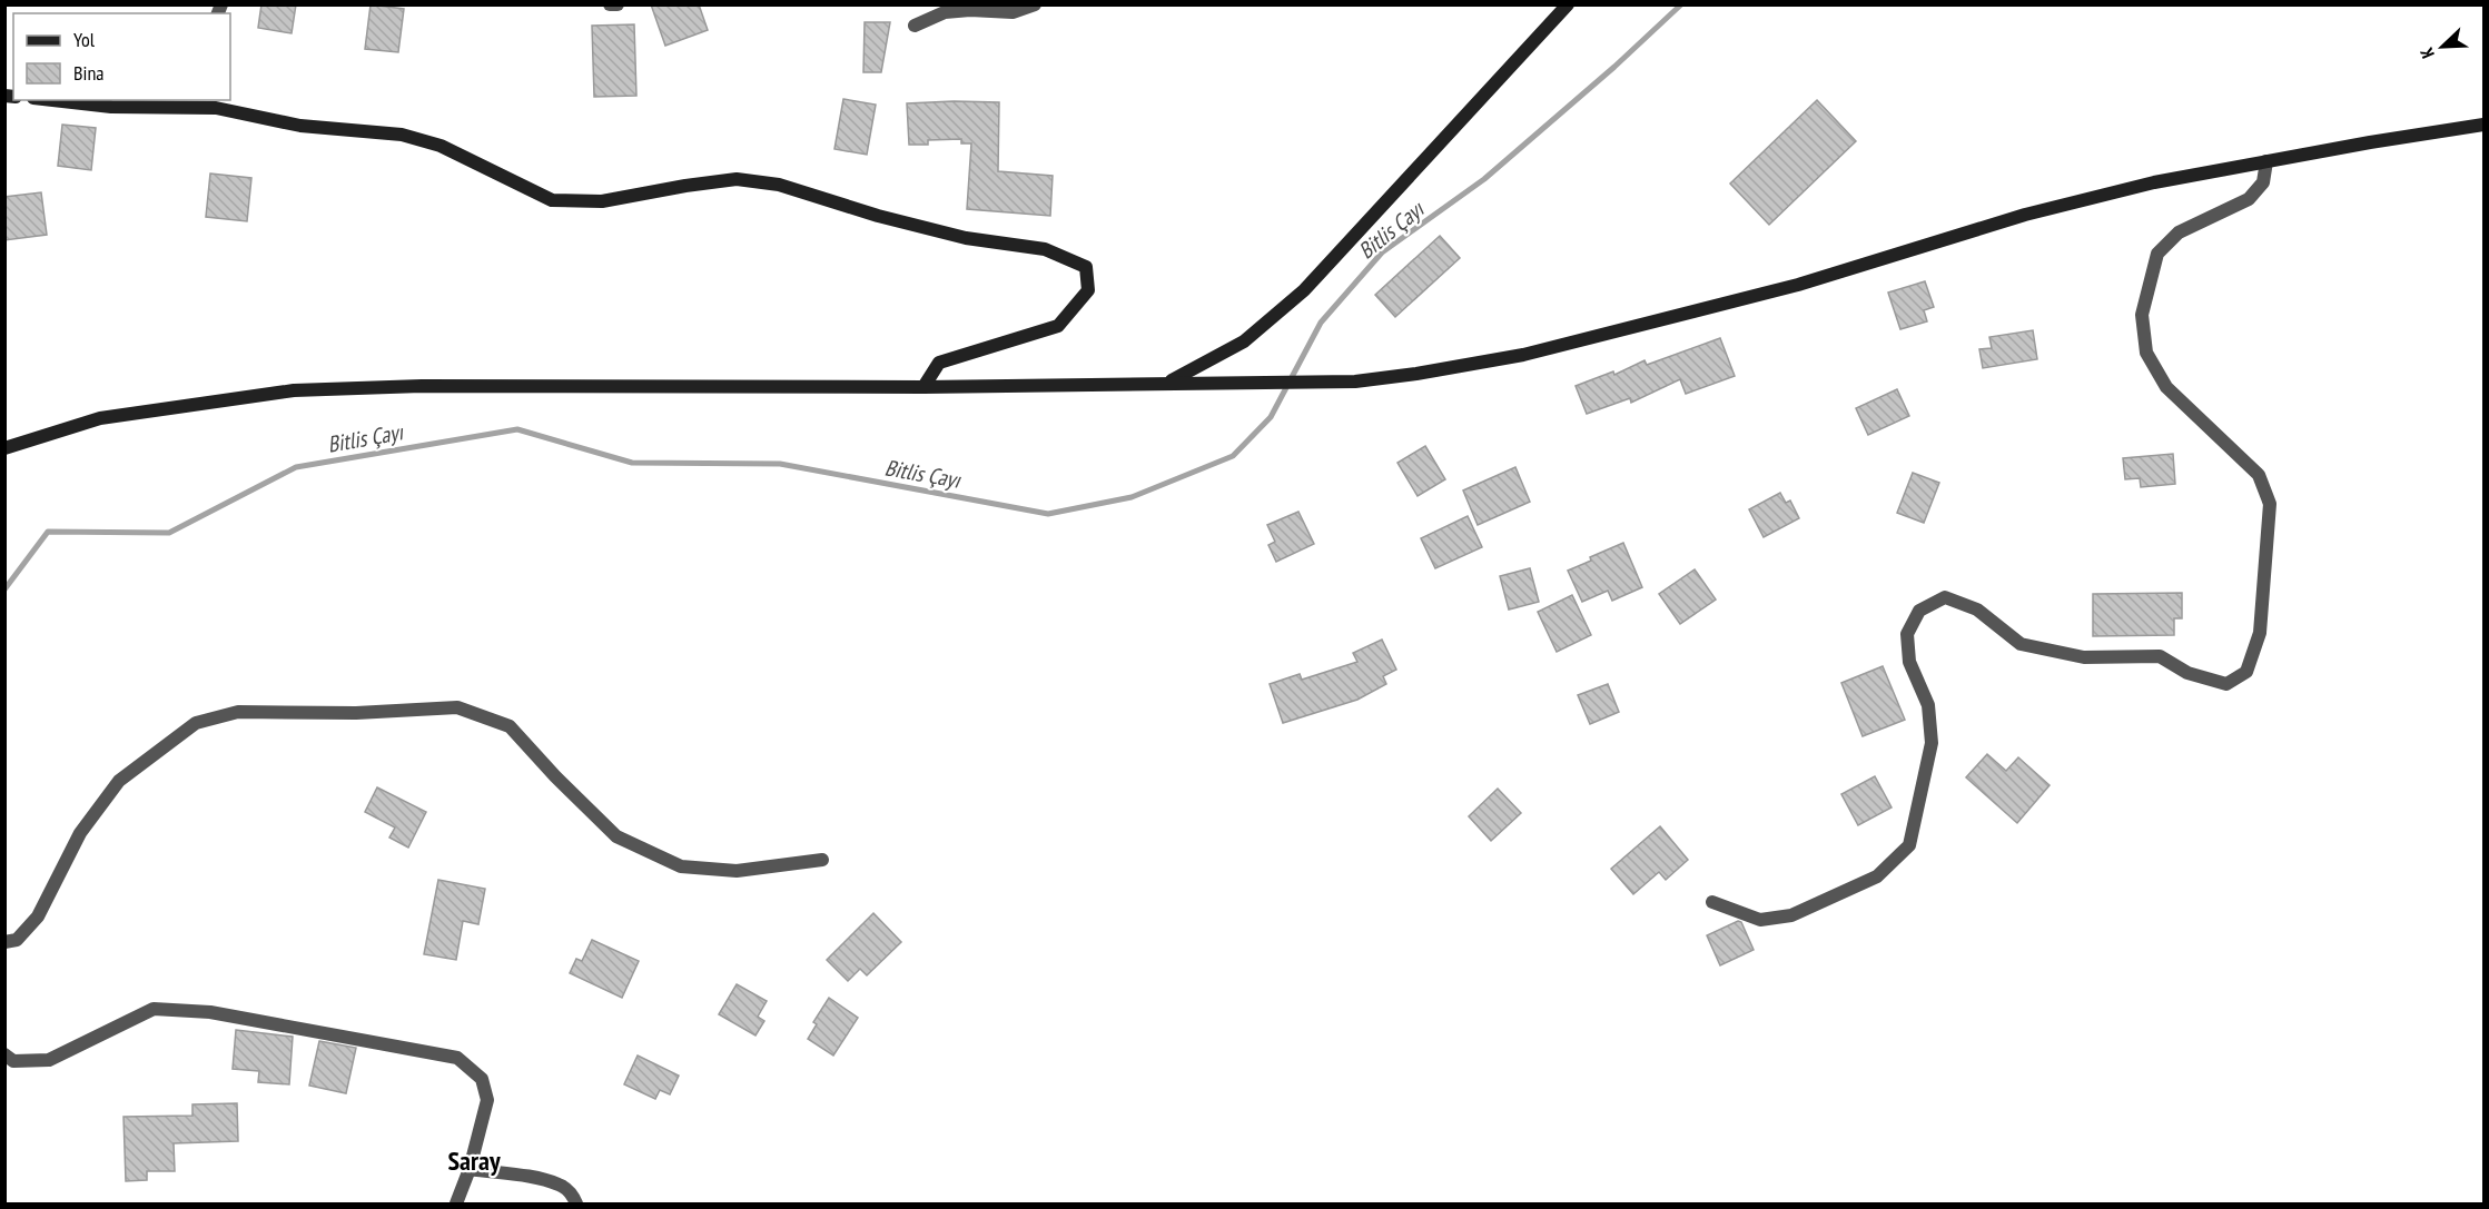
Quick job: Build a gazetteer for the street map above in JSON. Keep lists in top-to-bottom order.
{
  "districts": ["Saray"],
  "water": ["Bitlis Çayı"],
  "legend": ["Yol", "Bina"],
  "north": "bottom left"
}
